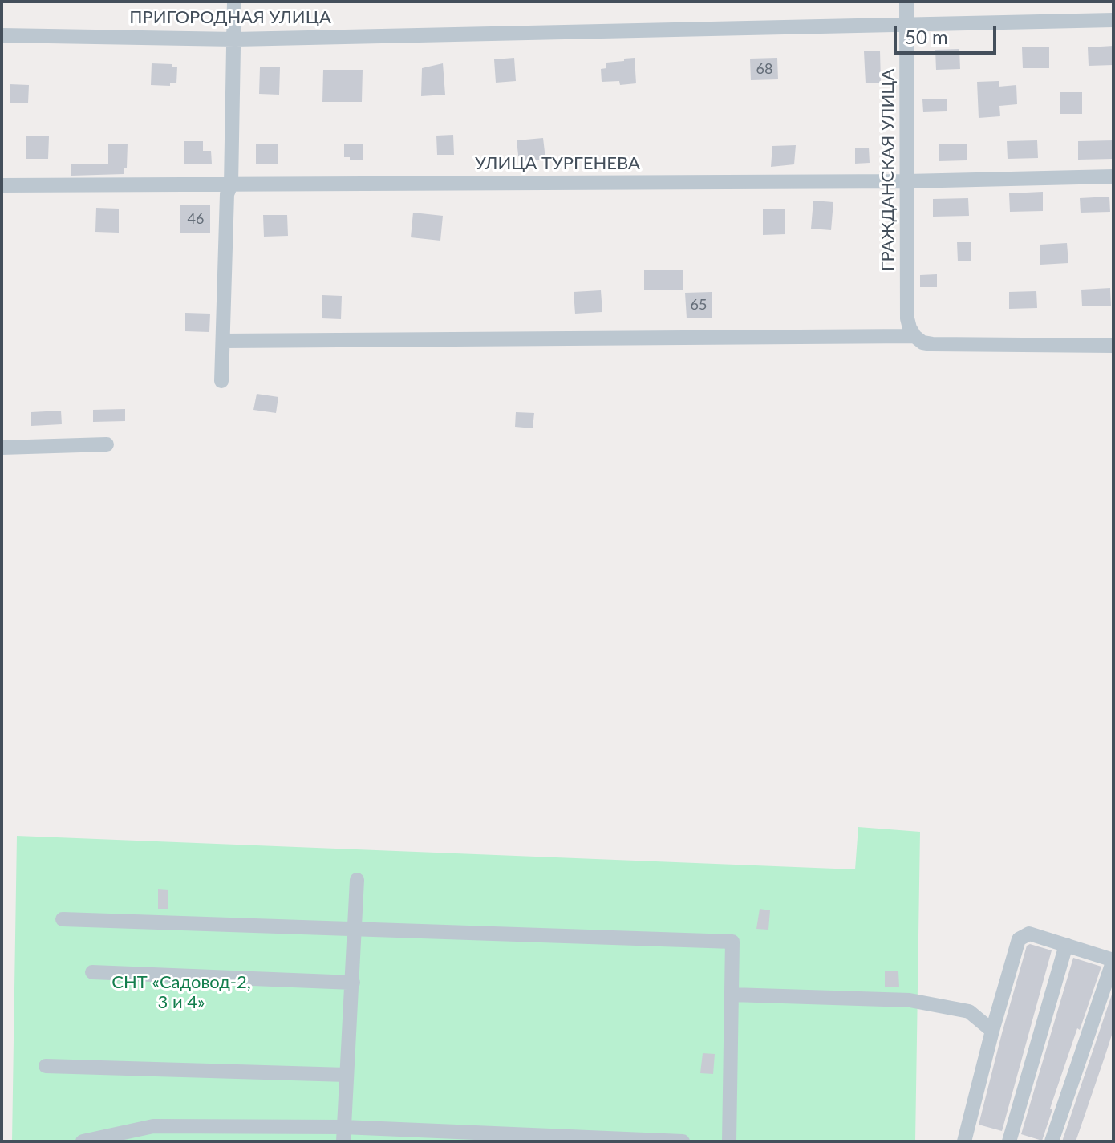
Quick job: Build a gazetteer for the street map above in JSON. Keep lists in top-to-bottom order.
{
  "streets": {
    "street": ["ПРИГОРОДНАЯ УЛИЦА", "УЛИЦА ТУРГЕНЕВА", "ГРАЖДАНСКАЯ УЛИЦА"]
  },
  "crossings": [
    ["ПРИГОРОДНАЯ УЛИЦА", "ГРАЖДАНСКАЯ УЛИЦА"],
    ["УЛИЦА ТУРГЕНЕВА", "ГРАЖДАНСКАЯ УЛИЦА"]
  ],
  "parks": ["СНТ «Садовод-2, 3 и 4»"],
  "house_numbers": ["68", "46", "65"],
  "scale_bar": "50 m"
}
